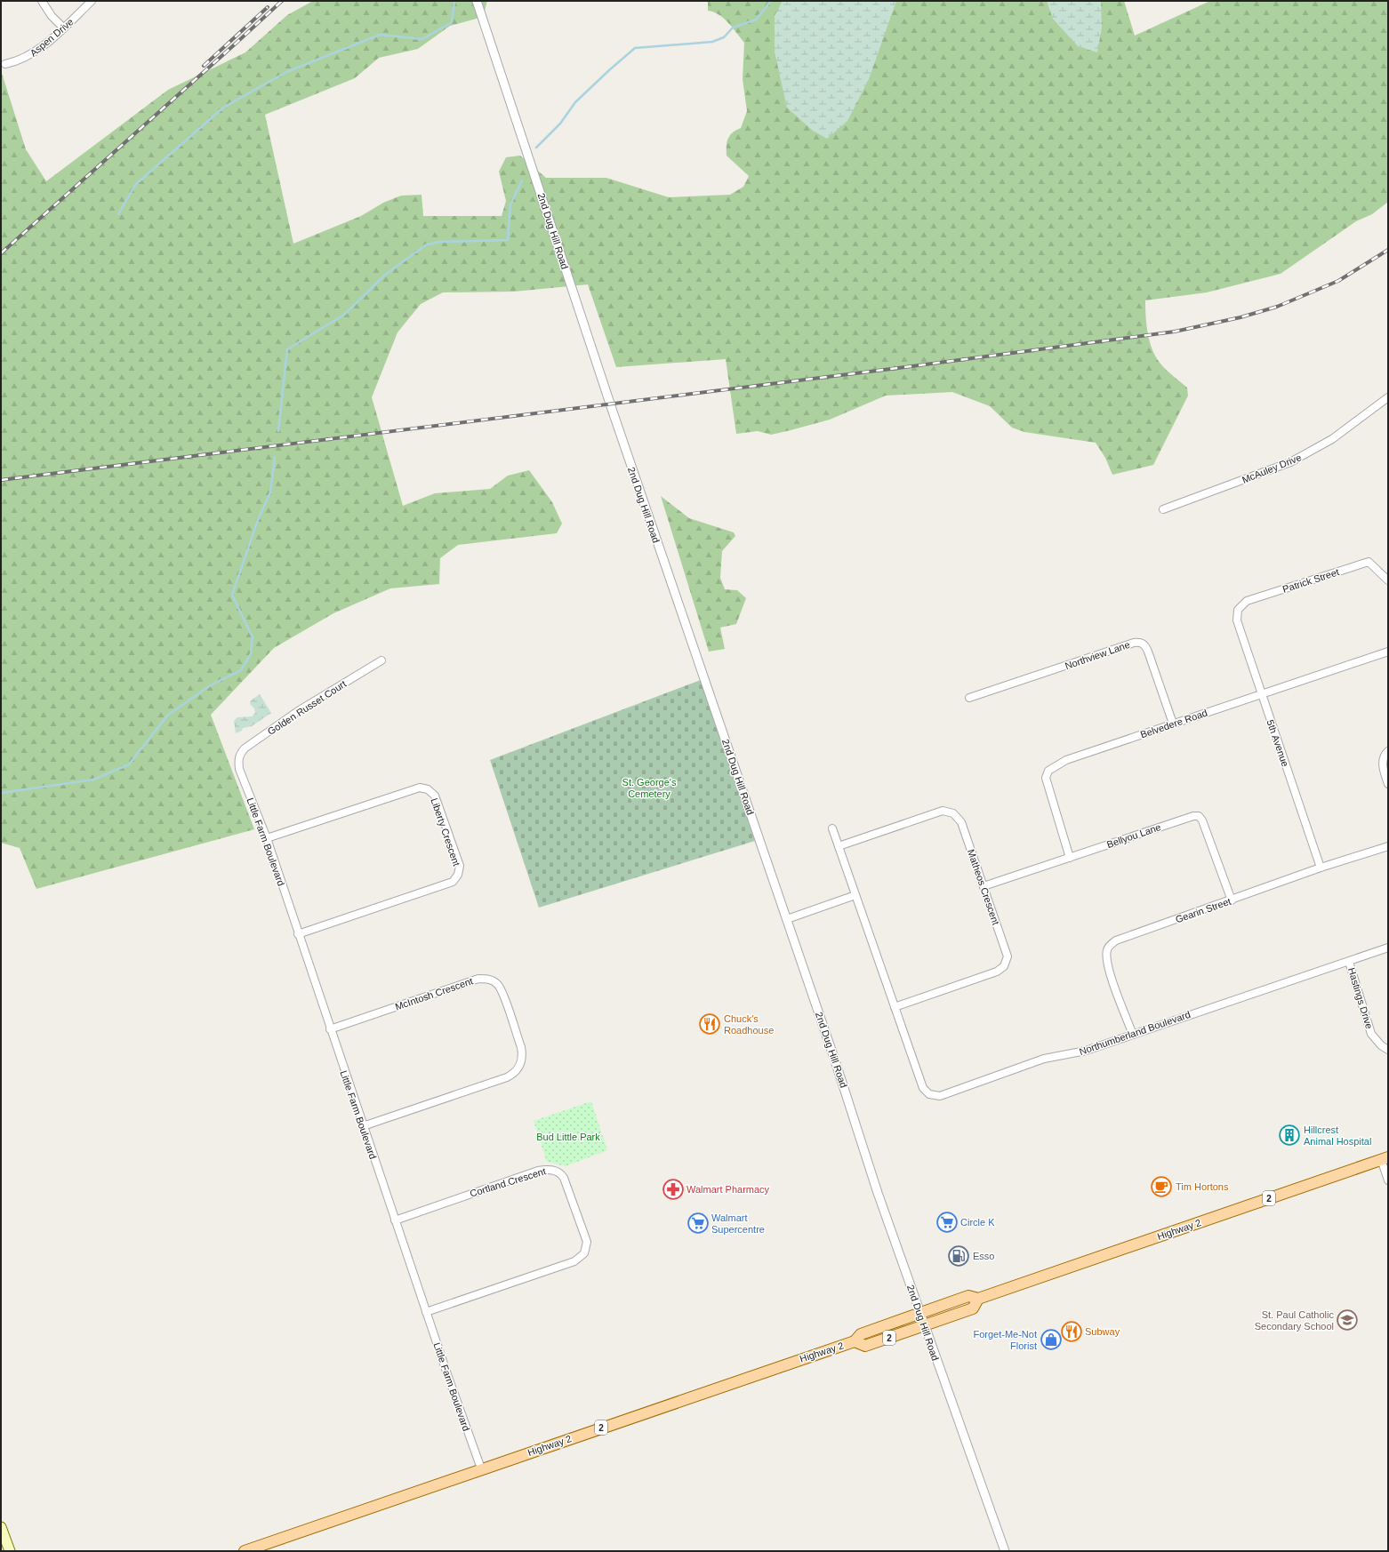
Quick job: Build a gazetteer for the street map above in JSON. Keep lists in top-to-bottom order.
{
  "streets": {
    "main road": ["2", "Highway 2"],
    "street": [
      "Aspen Drive",
      "2nd Dug Hill Road",
      "McAuley Drive",
      "Patrick Street",
      "Northview Lane",
      "Golden Russet Court",
      "Belvedere Road",
      "5th Avenue",
      "Liberty Crescent",
      "Bellyou Lane",
      "Little Farm Boulevard",
      "Matheos Crescent",
      "Gearin Street",
      "McIntosh Crescent",
      "Hastings Drive",
      "Northumberland Boulevard",
      "Cortland Crescent"
    ]
  },
  "crossings": [
    ["2nd Dug Hill Road", "Highway 2"],
    ["Patrick Street", "5th Avenue"],
    ["Northview Lane", "Belvedere Road"],
    ["Golden Russet Court", "Little Farm Boulevard"],
    ["Belvedere Road", "5th Avenue"],
    ["Belvedere Road", "Bellyou Lane"],
    ["5th Avenue", "Gearin Street"],
    ["Liberty Crescent", "Little Farm Boulevard"],
    ["Bellyou Lane", "Matheos Crescent"],
    ["Bellyou Lane", "Gearin Street"],
    ["Little Farm Boulevard", "McIntosh Crescent"],
    ["Little Farm Boulevard", "Cortland Crescent"],
    ["Little Farm Boulevard", "Highway 2"],
    ["Matheos Crescent", "Northumberland Boulevard"],
    ["Gearin Street", "Northumberland Boulevard"],
    ["Hastings Drive", "Northumberland Boulevard"]
  ],
  "parks": ["St. George's Cemetery", "Bud Little Park"],
  "places": {
    "restaurant": ["Chuck's Roadhouse", "Subway"],
    "building": ["Hillcrest Animal Hospital"],
    "cafe": ["Tim Hortons"],
    "pharmacy": ["Walmart Pharmacy"],
    "supermarket": ["Circle K", "Walmart Supercentre"],
    "fuel station": ["Esso"],
    "school or university": ["St. Paul Catholic Secondary School"],
    "shop": ["Forget-Me-Not Florist"]
  }
}
